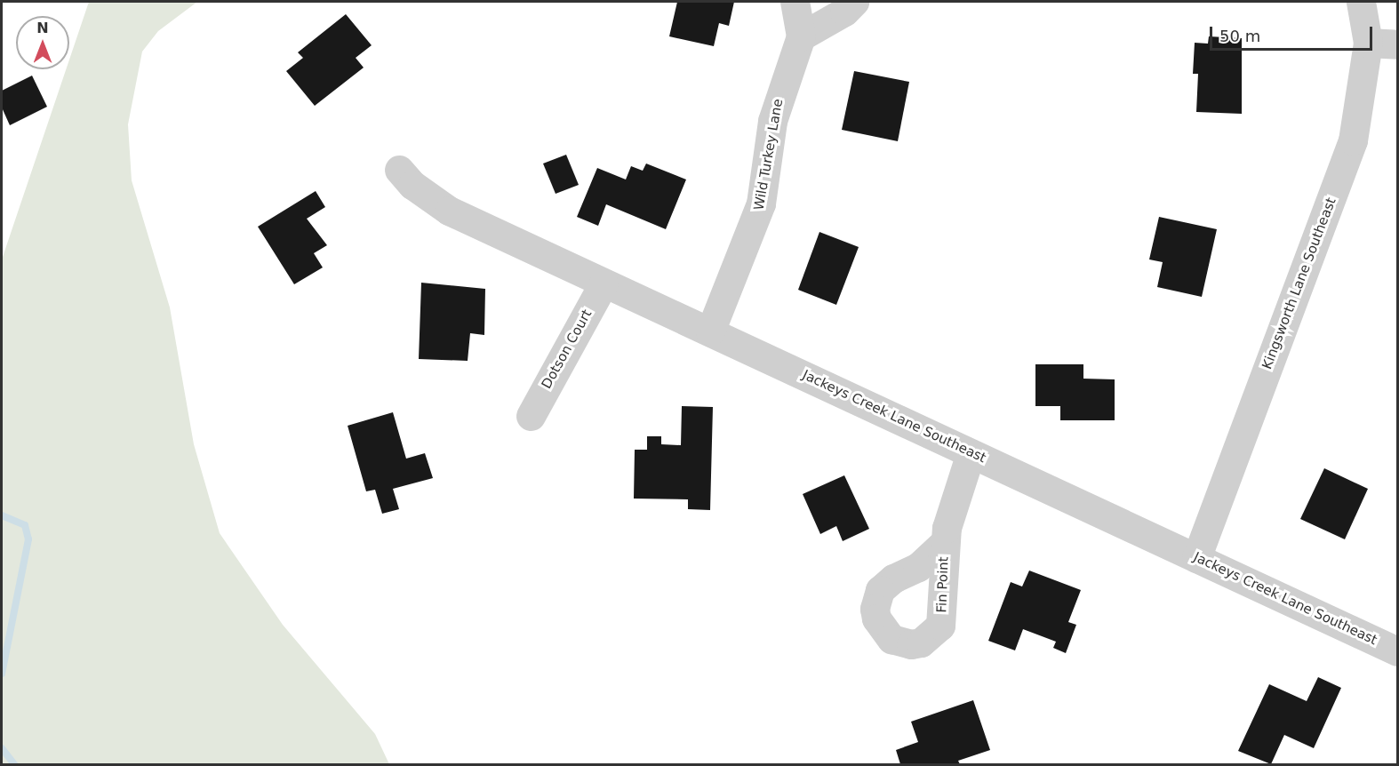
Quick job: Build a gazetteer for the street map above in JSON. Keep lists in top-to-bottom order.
{
  "streets": {
    "street": [
      "Wild Turkey Lane",
      "Kingsworth Lane Southeast",
      "Dotson Court",
      "Jackeys Creek Lane Southeast",
      "Fin Point"
    ]
  },
  "crossings": [
    ["Wild Turkey Lane", "Jackeys Creek Lane Southeast"],
    ["Kingsworth Lane Southeast", "Jackeys Creek Lane Southeast"],
    ["Dotson Court", "Jackeys Creek Lane Southeast"],
    ["Jackeys Creek Lane Southeast", "Fin Point"]
  ],
  "scale_bar": "50 m",
  "north": "top"
}
